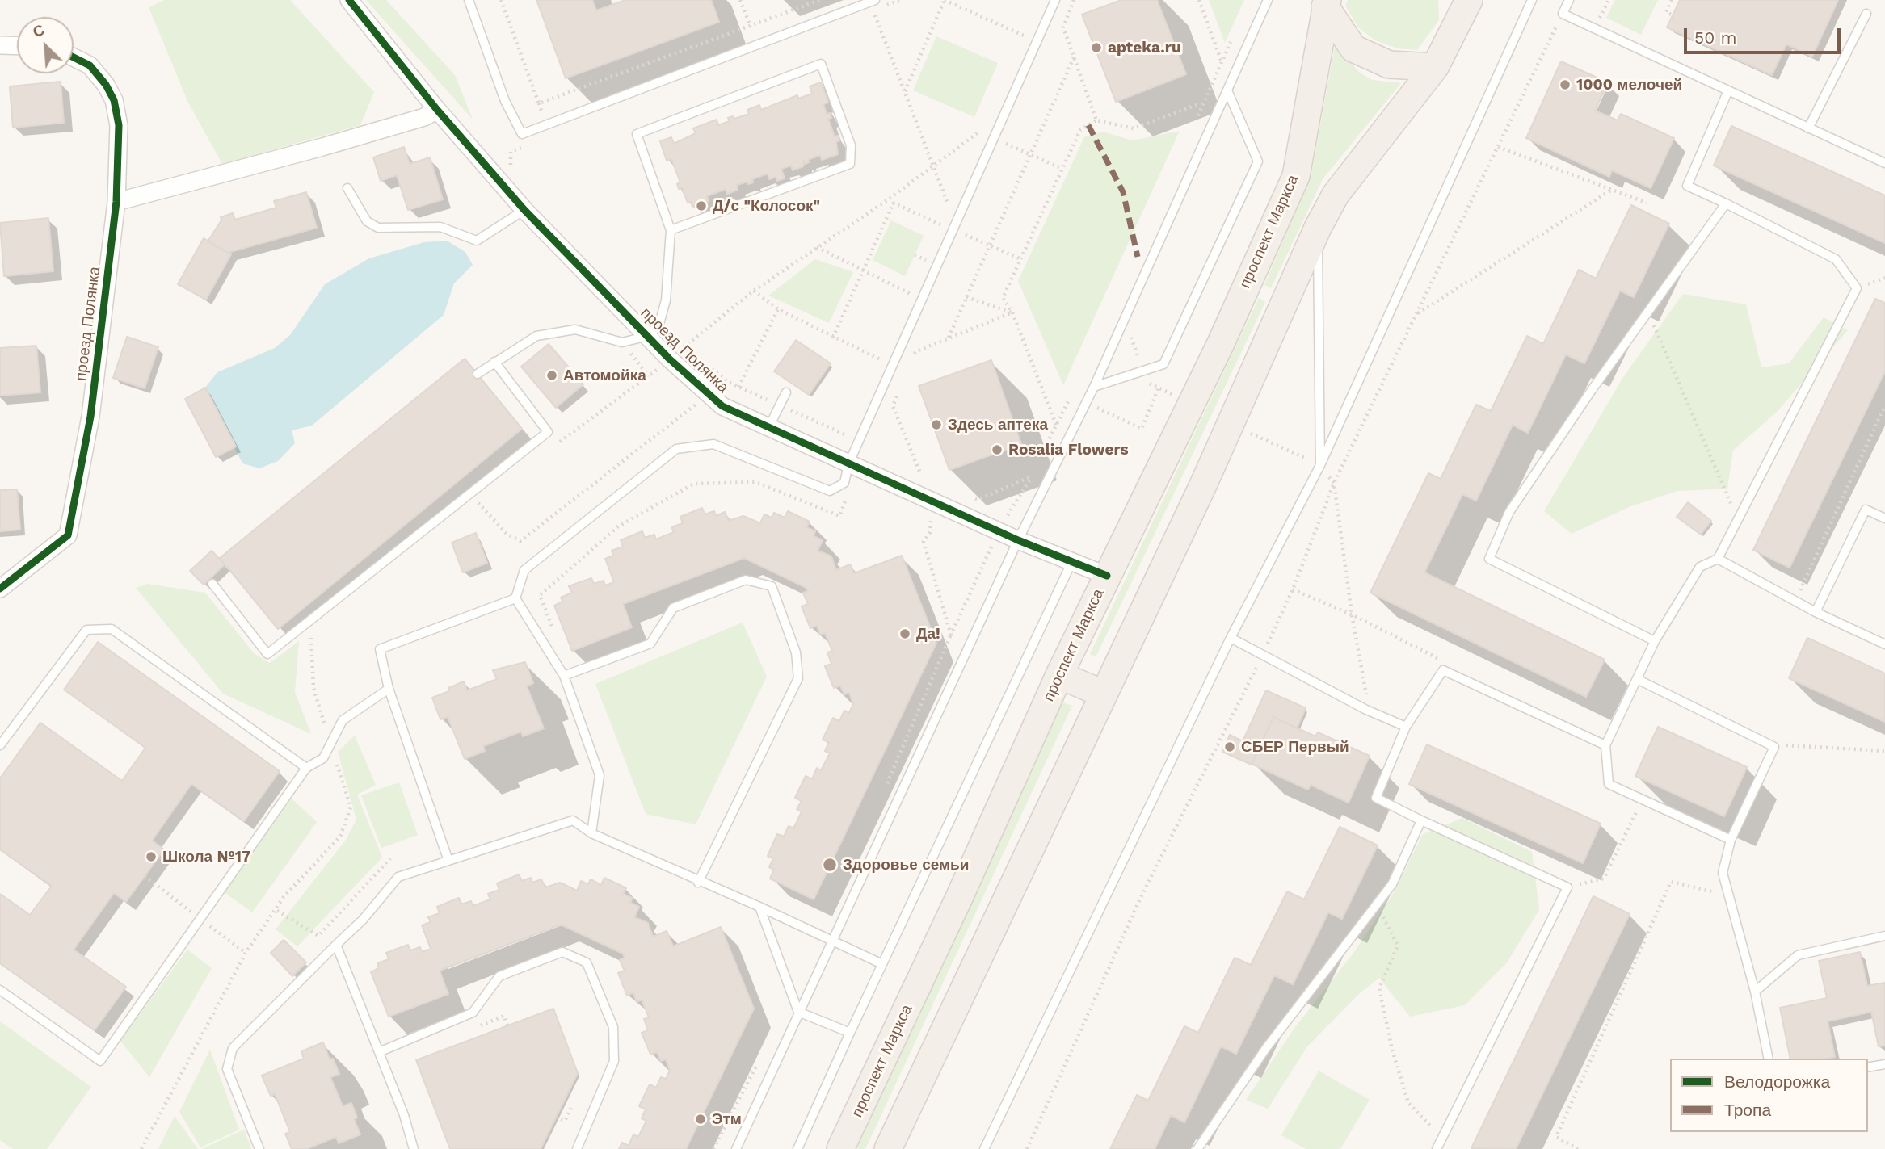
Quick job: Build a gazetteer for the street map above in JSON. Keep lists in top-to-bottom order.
{
  "streets": {
    "main road": ["проспект Маркса"],
    "street": ["проезд Полянка"]
  },
  "crossings": [
    ["проспект Маркса", "проезд Полянка"]
  ],
  "places": [
    "apteka.ru",
    "1000 мелочей",
    "Д/с \"Колосок\"",
    "Автомойка",
    "Здесь аптека",
    "Rosalia Flowers",
    "Да!",
    "СБЕР Первый",
    "Школа №17",
    "Здоровье семьи",
    "Этм"
  ],
  "legend": ["Велодорожка", "Тропа"],
  "scale_bar": "50 m",
  "north": "top left"
}
